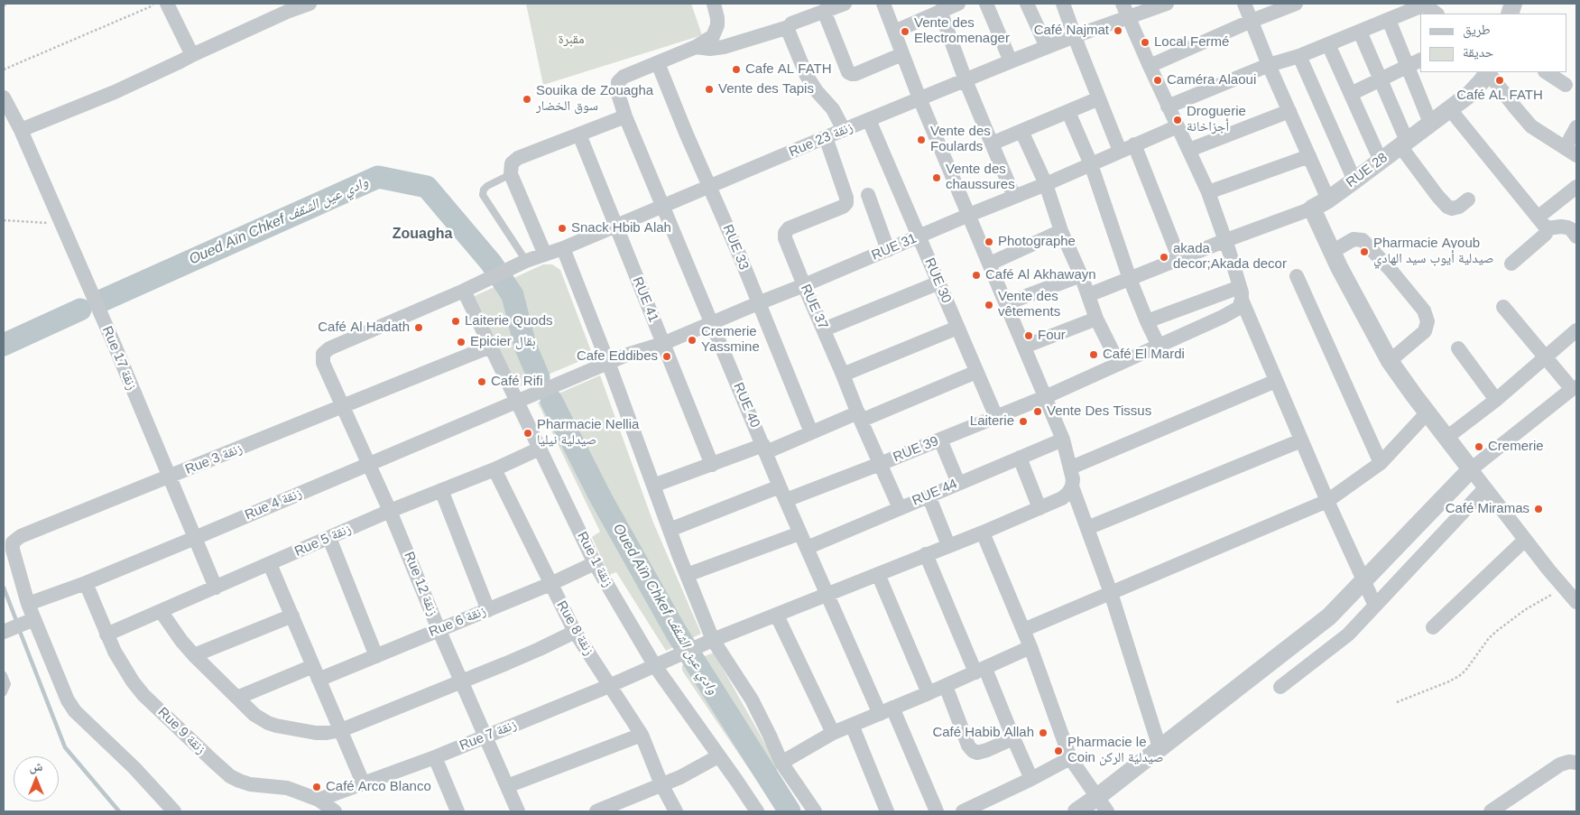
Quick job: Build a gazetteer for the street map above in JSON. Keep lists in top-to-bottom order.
{
  "streets": {
    "street": [
      "Rue 23 زنقة",
      "RUE 28",
      "RUE 33",
      "RUE 31",
      "RUE 30",
      "RUE 41",
      "RUE 37",
      "Rue 17 زنقة",
      "RUE 40",
      "RUE 39",
      "Rue 3 زنقة",
      "RUE 44",
      "Rue 4 زنقة",
      "Rue 5 زنقة",
      "Rue 1 زنقة",
      "Rue 12 زنقة",
      "Rue 6 زنقة",
      "Rue 8 زنقة",
      "Rue 9 زنقة",
      "Rue 7 زنقة"
    ]
  },
  "crossings": [
    ["Rue 23 زنقة", "RUE 33"],
    ["Rue 23 زنقة", "RUE 30"],
    ["Rue 23 زنقة", "RUE 41"],
    ["Rue 23 زنقة", "RUE 37"],
    ["Rue 23 زنقة", "RUE 40"],
    ["Rue 23 زنقة", "Rue 1 زنقة"],
    ["Rue 23 زنقة", "Rue 12 زنقة"],
    ["RUE 33", "RUE 31"],
    ["RUE 33", "RUE 40"],
    ["RUE 31", "RUE 30"],
    ["RUE 31", "RUE 41"],
    ["RUE 31", "RUE 37"],
    ["RUE 31", "RUE 40"],
    ["RUE 31", "Rue 4 زنقة"],
    ["RUE 31", "Rue 1 زنقة"],
    ["RUE 30", "RUE 39"],
    ["RUE 37", "RUE 39"],
    ["RUE 37", "RUE 44"],
    ["Rue 17 زنقة", "Rue 3 زنقة"],
    ["Rue 17 زنقة", "Rue 4 زنقة"],
    ["Rue 17 زنقة", "Rue 5 زنقة"],
    ["RUE 40", "RUE 39"],
    ["RUE 40", "RUE 44"],
    ["RUE 40", "Rue 7 زنقة"],
    ["Rue 3 زنقة", "Rue 4 زنقة"],
    ["Rue 3 زنقة", "Rue 1 زنقة"],
    ["Rue 3 زنقة", "Rue 12 زنقة"],
    ["Rue 4 زنقة", "Rue 1 زنقة"],
    ["Rue 4 زنقة", "Rue 12 زنقة"],
    ["Rue 4 زنقة", "Rue 9 زنقة"],
    ["Rue 5 زنقة", "Rue 1 زنقة"],
    ["Rue 5 زنقة", "Rue 12 زنقة"],
    ["Rue 5 زنقة", "Rue 8 زنقة"],
    ["Rue 5 زنقة", "Rue 9 زنقة"],
    ["Rue 1 زنقة", "Rue 6 زنقة"],
    ["Rue 1 زنقة", "Rue 7 زنقة"],
    ["Rue 12 زنقة", "Rue 6 زنقة"],
    ["Rue 12 زنقة", "Rue 7 زنقة"],
    ["Rue 6 زنقة", "Rue 8 زنقة"],
    ["Rue 8 زنقة", "Rue 7 زنقة"],
    ["Rue 9 زنقة", "Rue 7 زنقة"]
  ],
  "districts": ["Zouagha"],
  "water": ["Oued Aïn Chkef وادي عين الشقف"],
  "parks": ["مقبرة"],
  "places": [
    "Café Najmat",
    "Vente des Electromenager",
    "Local Fermé",
    "Cafe AL FATH",
    "Caméra Alaoui",
    "Café AL FATH",
    "Vente des Tapis",
    "Souika de Zouagha سوق الخضار",
    "Droguerie أجزاخانة",
    "Vente des Foulards",
    "Vente des chaussures",
    "Snack Hbib Alah",
    "Photographe",
    "Pharmacie Ayoub صيدلية أيوب سيد الهادي",
    "akada decor;Akada decor",
    "Café Al Akhawayn",
    "Vente des vêtements",
    "Laiterie Quods",
    "Café Al Hadath",
    "Four",
    "Cremerie Yassmine",
    "Epicier بقال",
    "Café El Mardi",
    "Cafe Eddibes",
    "Café Rifi",
    "Vente Des Tissus",
    "Laiterie",
    "Pharmacie Nellia صيدلية نيليا",
    "Cremerie",
    "Café Miramas",
    "Café Habib Allah",
    "Pharmacie le Coin صيدلية الركن",
    "Café Arco Blanco"
  ],
  "legend": ["طريق", "حديقة"],
  "north": "top"
}
